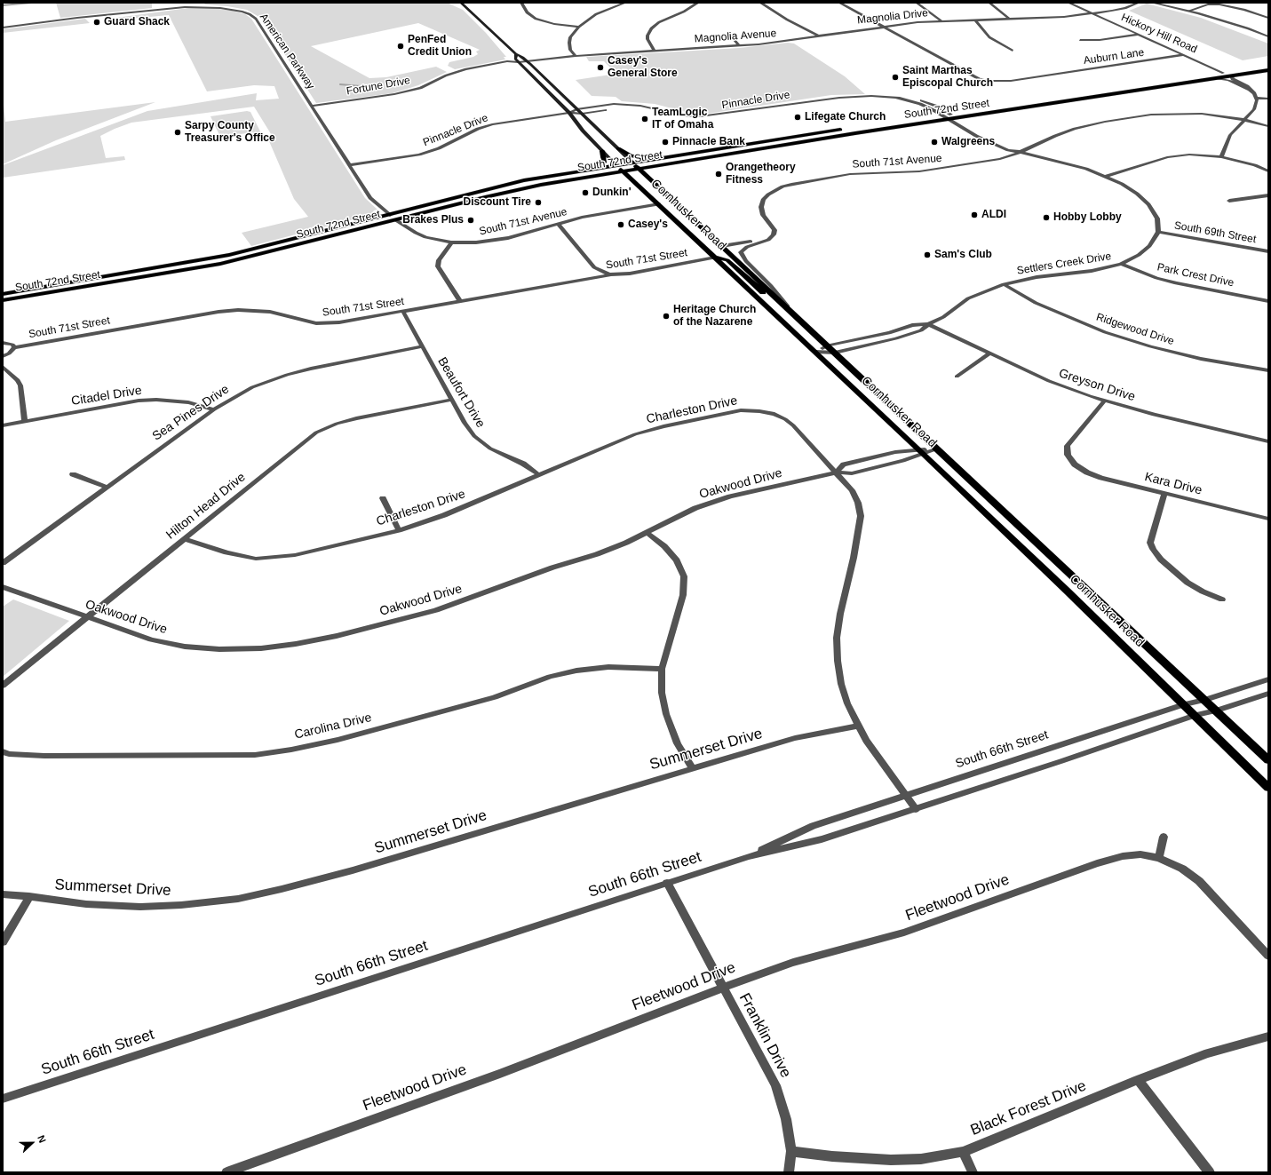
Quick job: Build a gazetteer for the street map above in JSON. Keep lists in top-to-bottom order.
{
  "streets": {
    "main road": ["South 72nd Street", "Cornhusker Road"],
    "street": [
      "Magnolia Drive",
      "Hickory Hill Road",
      "Magnolia Avenue",
      "American Parkway",
      "Auburn Lane",
      "Fortune Drive",
      "Pinnacle Drive",
      "South 71st Avenue",
      "South 69th Street",
      "South 71st Street",
      "Settlers Creek Drive",
      "Park Crest Drive",
      "Ridgewood Drive",
      "Greyson Drive",
      "Beaufort Drive",
      "Citadel Drive",
      "Charleston Drive",
      "Sea Pines Drive",
      "Oakwood Drive",
      "Kara Drive",
      "Hilton Head Drive",
      "Carolina Drive",
      "Summerset Drive",
      "South 66th Street",
      "Fleetwood Drive",
      "Franklin Drive",
      "Black Forest Drive"
    ]
  },
  "crossings": [
    ["Magnolia Drive", "Hickory Hill Road"],
    ["Magnolia Drive", "Magnolia Avenue"],
    ["Magnolia Drive", "Auburn Lane"],
    ["Hickory Hill Road", "Auburn Lane"],
    ["Hickory Hill Road", "South 72nd Street"],
    ["Magnolia Avenue", "Fortune Drive"],
    ["Magnolia Avenue", "Cornhusker Road"],
    ["American Parkway", "Fortune Drive"],
    ["American Parkway", "Pinnacle Drive"],
    ["American Parkway", "South 72nd Street"],
    ["Fortune Drive", "Cornhusker Road"],
    ["Pinnacle Drive", "South 72nd Street"],
    ["Pinnacle Drive", "Cornhusker Road"],
    ["South 72nd Street", "South 71st Avenue"],
    ["South 72nd Street", "Cornhusker Road"],
    ["South 71st Avenue", "Cornhusker Road"],
    ["Cornhusker Road", "South 71st Street"],
    ["Cornhusker Road", "Settlers Creek Drive"],
    ["Cornhusker Road", "Oakwood Drive"],
    ["Cornhusker Road", "South 66th Street"],
    ["South 69th Street", "Settlers Creek Drive"],
    ["South 71st Street", "Beaufort Drive"],
    ["Settlers Creek Drive", "Park Crest Drive"],
    ["Settlers Creek Drive", "Ridgewood Drive"],
    ["Settlers Creek Drive", "Greyson Drive"],
    ["Greyson Drive", "Kara Drive"],
    ["Beaufort Drive", "Charleston Drive"],
    ["Beaufort Drive", "Sea Pines Drive"],
    ["Beaufort Drive", "Hilton Head Drive"],
    ["Citadel Drive", "Sea Pines Drive"],
    ["Charleston Drive", "Oakwood Drive"],
    ["Charleston Drive", "Hilton Head Drive"],
    ["Charleston Drive", "Summerset Drive"],
    ["Charleston Drive", "South 66th Street"],
    ["Oakwood Drive", "Hilton Head Drive"],
    ["South 66th Street", "Franklin Drive"],
    ["Fleetwood Drive", "Franklin Drive"],
    ["Franklin Drive", "Black Forest Drive"]
  ],
  "places": [
    "Guard Shack",
    "PenFed Credit Union",
    "Casey's General Store",
    "Saint Marthas Episcopal Church",
    "Lifegate Church",
    "TeamLogic IT of Omaha",
    "Sarpy County Treasurer's Office",
    "Pinnacle Bank",
    "Walgreens",
    "Orangetheory Fitness",
    "Dunkin'",
    "Discount Tire",
    "ALDI",
    "Hobby Lobby",
    "Brakes Plus",
    "Casey's",
    "Sam's Club",
    "Heritage Church of the Nazarene"
  ],
  "north": "right"
}
